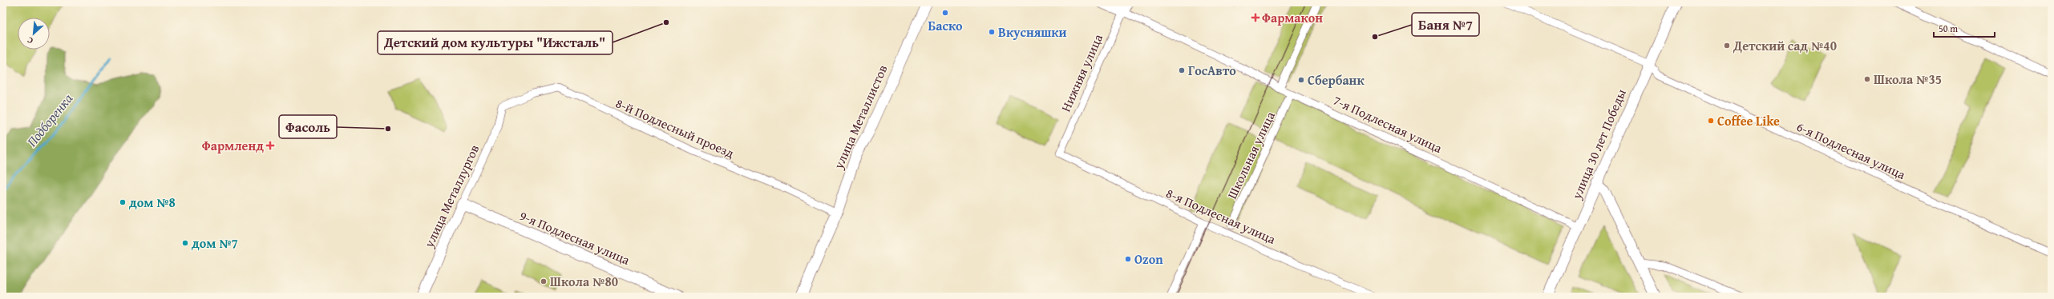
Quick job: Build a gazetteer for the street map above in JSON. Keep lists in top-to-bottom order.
{
  "streets": {
    "street": [
      "Нижняя улица",
      "улица Металлистов",
      "7-я Подлесная улица",
      "8-й Подлесный проезд",
      "улица 30 лет Победы",
      "6-я Подлесная улица",
      "Школьная улица",
      "улица Металлургов",
      "8-я Подлесная улица",
      "9-я Подлесная улица"
    ]
  },
  "crossings": [
    ["Нижняя улица", "7-я Подлесная улица"],
    ["Нижняя улица", "8-я Подлесная улица"],
    ["улица Металлистов", "8-й Подлесный проезд"],
    ["7-я Подлесная улица", "улица 30 лет Победы"],
    ["7-я Подлесная улица", "Школьная улица"],
    ["8-й Подлесный проезд", "улица Металлургов"],
    ["улица 30 лет Победы", "6-я Подлесная улица"],
    ["улица Металлургов", "9-я Подлесная улица"]
  ],
  "water": ["Подборенка"],
  "places": {
    "other": [
      "Баско",
      "Детский дом культуры \"Ижсталь\"",
      "Вкусняшки",
      "Баня №7",
      "Детский сад №40",
      "ГосАвто",
      "Школа №35",
      "Сбербанк",
      "Coffee Like",
      "Фасоль",
      "дом №8",
      "дом №7",
      "Ozon",
      "Школа №80"
    ],
    "health": ["Фармакон", "Фармленд"]
  },
  "scale_bar": "50 m",
  "north": "bottom left"
}
